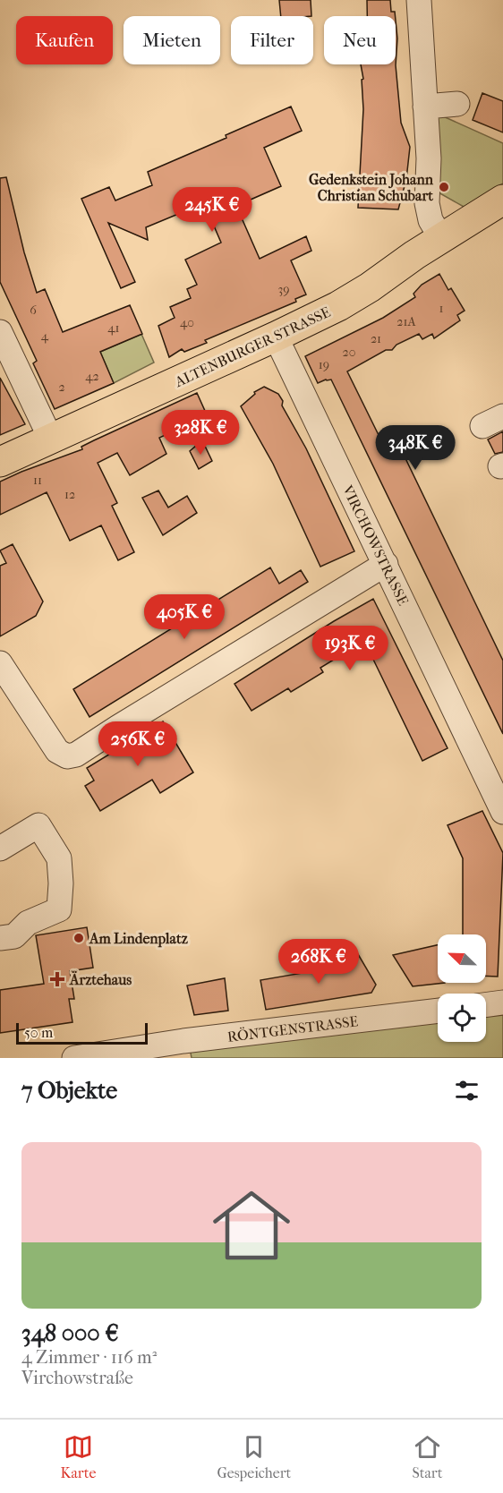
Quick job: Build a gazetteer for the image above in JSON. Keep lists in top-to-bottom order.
{
  "streets": {
    "main road": ["ALTENBURGER STRASSE"],
    "street": ["VIRCHOWSTRASSE", "RÖNTGENSTRASSE"]
  },
  "crossings": [
    ["ALTENBURGER STRASSE", "VIRCHOWSTRASSE"]
  ],
  "places": {
    "other": ["Gedenkstein Johann Christian Schubart", "Am Lindenplatz"],
    "health": ["Ärztehaus"]
  },
  "house_numbers": [
    "39",
    "1",
    "6",
    "21A",
    "40",
    "41",
    "4",
    "21",
    "20",
    "19",
    "42",
    "2",
    "11",
    "12"
  ],
  "scale_bar": "50 m",
  "north": "top left",
  "page": {
    "chip": [
      "Kaufen",
      "Mieten",
      "Filter",
      "Neu"
    ],
    "price": [
      "245K €",
      "328K €",
      "348K €",
      "405K €",
      "193K €",
      "256K €",
      "268K €"
    ],
    "scale": "50 m",
    "heading": "7 Objekte",
    "list": [
      {
        "name": "348 000 €",
        "note": "4 Zimmer · 116 m² · Virchowstraße"
      }
    ],
    "tabs": ["Karte", "Gespeichert", "Start"]
  }
}
